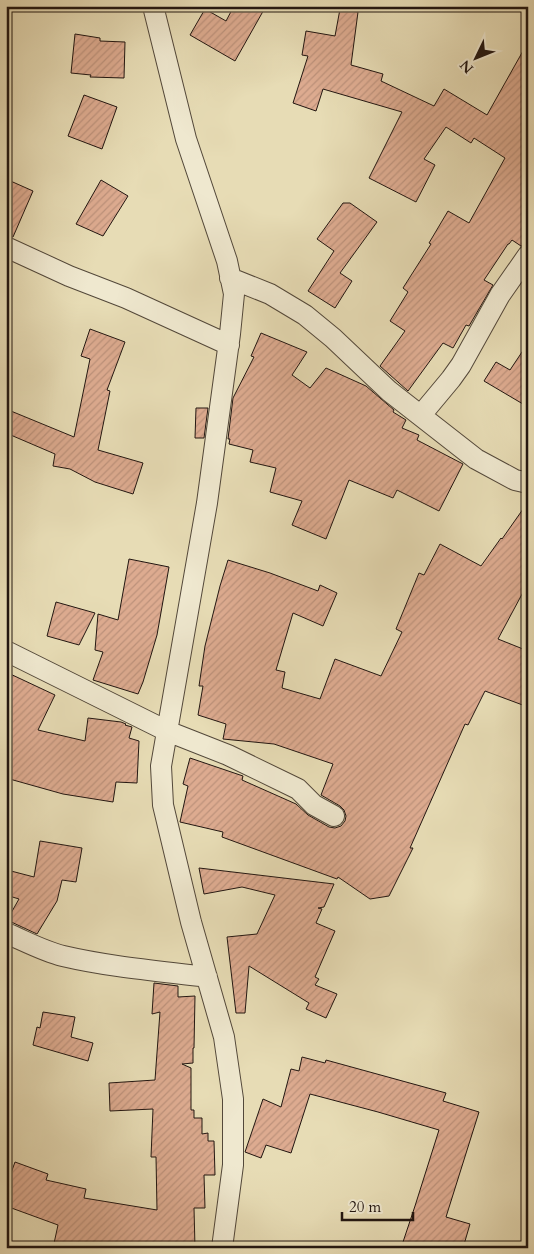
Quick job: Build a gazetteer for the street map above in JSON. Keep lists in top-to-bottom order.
{
  "scale_bar": "20 m",
  "north": "bottom left"
}
